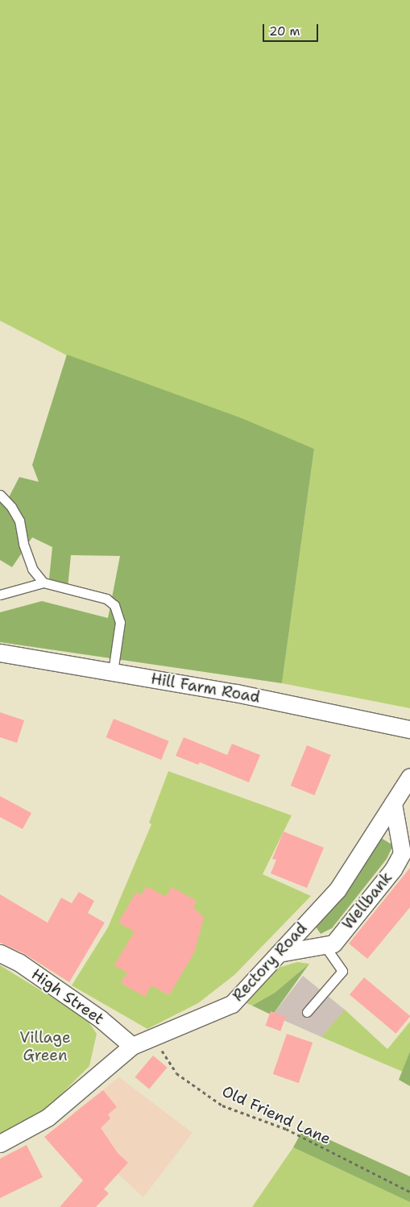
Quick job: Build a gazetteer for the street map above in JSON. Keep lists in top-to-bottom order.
{
  "streets": {
    "street": [
      "Hill Farm Road",
      "Wellbank",
      "Rectory Road",
      "High Street"
    ],
    "path": ["Old Friend Lane"]
  },
  "crossings": [
    ["Wellbank", "Rectory Road"],
    ["Rectory Road", "High Street"],
    ["Rectory Road", "Old Friend Lane"]
  ],
  "parks": ["Village Green"],
  "scale_bar": "20 m"
}
